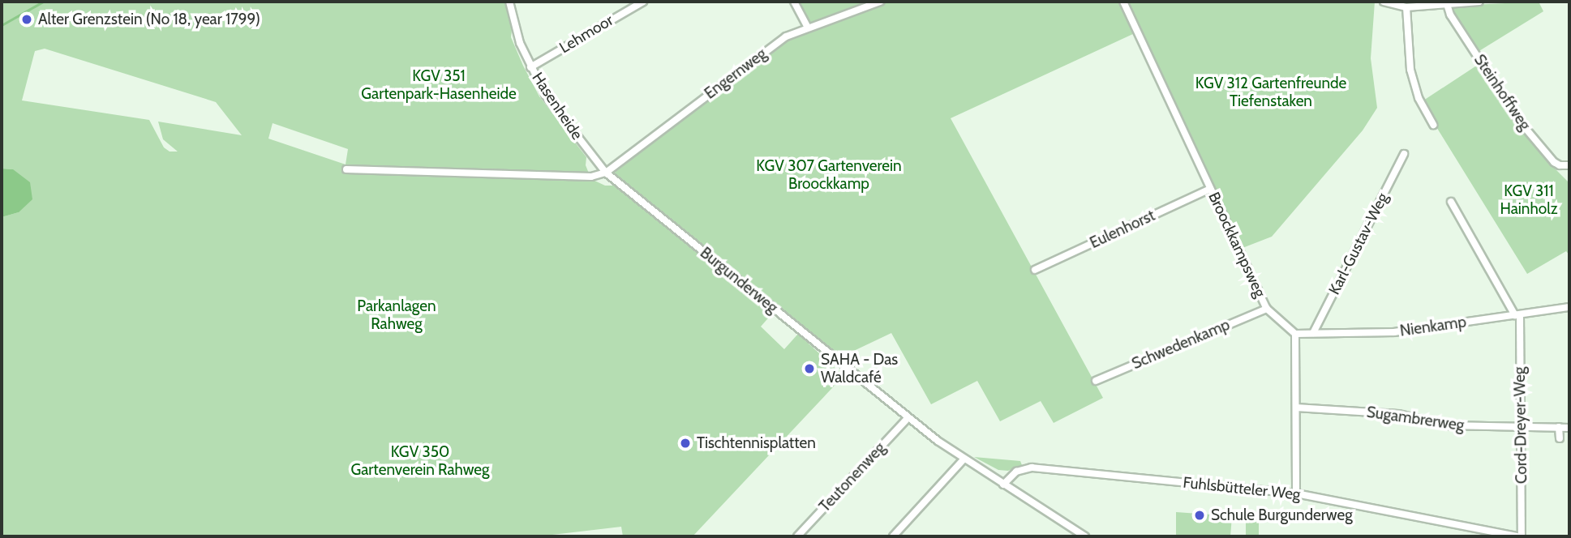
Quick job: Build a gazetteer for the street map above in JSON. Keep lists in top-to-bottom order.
{
  "streets": {
    "street": [
      "Lehmoor",
      "Engernweg",
      "Steinhoffweg",
      "Hasenheide",
      "Eulenhorst",
      "Karl-Gustav-Weg",
      "Broockkampsweg",
      "Burgunderweg",
      "Nienkamp",
      "Schwedenkamp",
      "Sugambrerweg",
      "Cord-Dreyer-Weg",
      "Teutonenweg",
      "Fuhlsbütteler Weg"
    ]
  },
  "crossings": [
    ["Lehmoor", "Hasenheide"],
    ["Engernweg", "Hasenheide"],
    ["Engernweg", "Burgunderweg"],
    ["Hasenheide", "Burgunderweg"],
    ["Eulenhorst", "Broockkampsweg"],
    ["Karl-Gustav-Weg", "Nienkamp"],
    ["Broockkampsweg", "Nienkamp"],
    ["Broockkampsweg", "Schwedenkamp"],
    ["Burgunderweg", "Teutonenweg"],
    ["Burgunderweg", "Fuhlsbütteler Weg"],
    ["Nienkamp", "Cord-Dreyer-Weg"],
    ["Sugambrerweg", "Cord-Dreyer-Weg"]
  ],
  "parks": [
    "KGV 351 Gartenpark-Hasenheide",
    "KGV 312 Gartenfreunde Tiefenstaken",
    "KGV 307 Gartenverein Broockkamp",
    "KGV 311 Hainholz",
    "Parkanlagen Rahweg",
    "KGV 350 Gartenverein Rahweg"
  ],
  "places": [
    "Alter Grenzstein (No 18, year 1799)",
    "SAHA - Das Waldcafé",
    "Tischtennisplatten",
    "Schule Burgunderweg"
  ]
}
